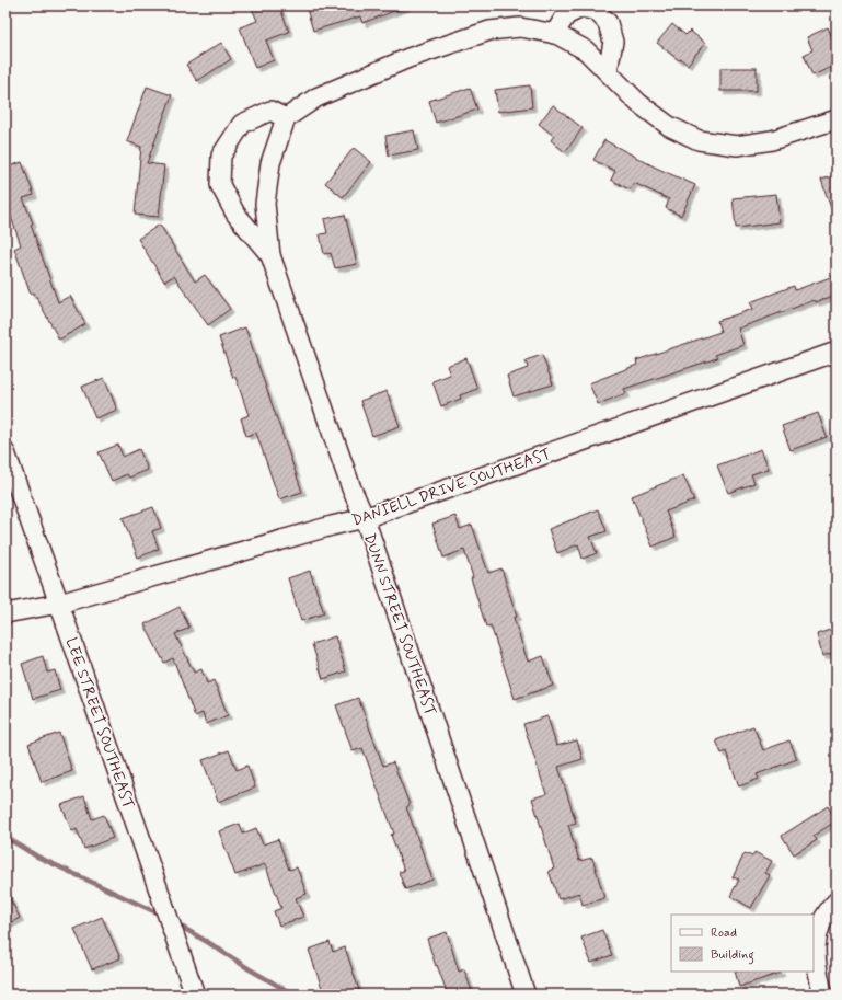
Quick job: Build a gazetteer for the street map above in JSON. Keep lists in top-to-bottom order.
{
  "streets": {
    "street": ["DANIELL DRIVE SOUTHEAST", "DUNN STREET SOUTHEAST", "LEE STREET SOUTHEAST"]
  },
  "crossings": [
    ["DANIELL DRIVE SOUTHEAST", "DUNN STREET SOUTHEAST"],
    ["DANIELL DRIVE SOUTHEAST", "LEE STREET SOUTHEAST"]
  ],
  "legend": ["Road", "Building"]
}
